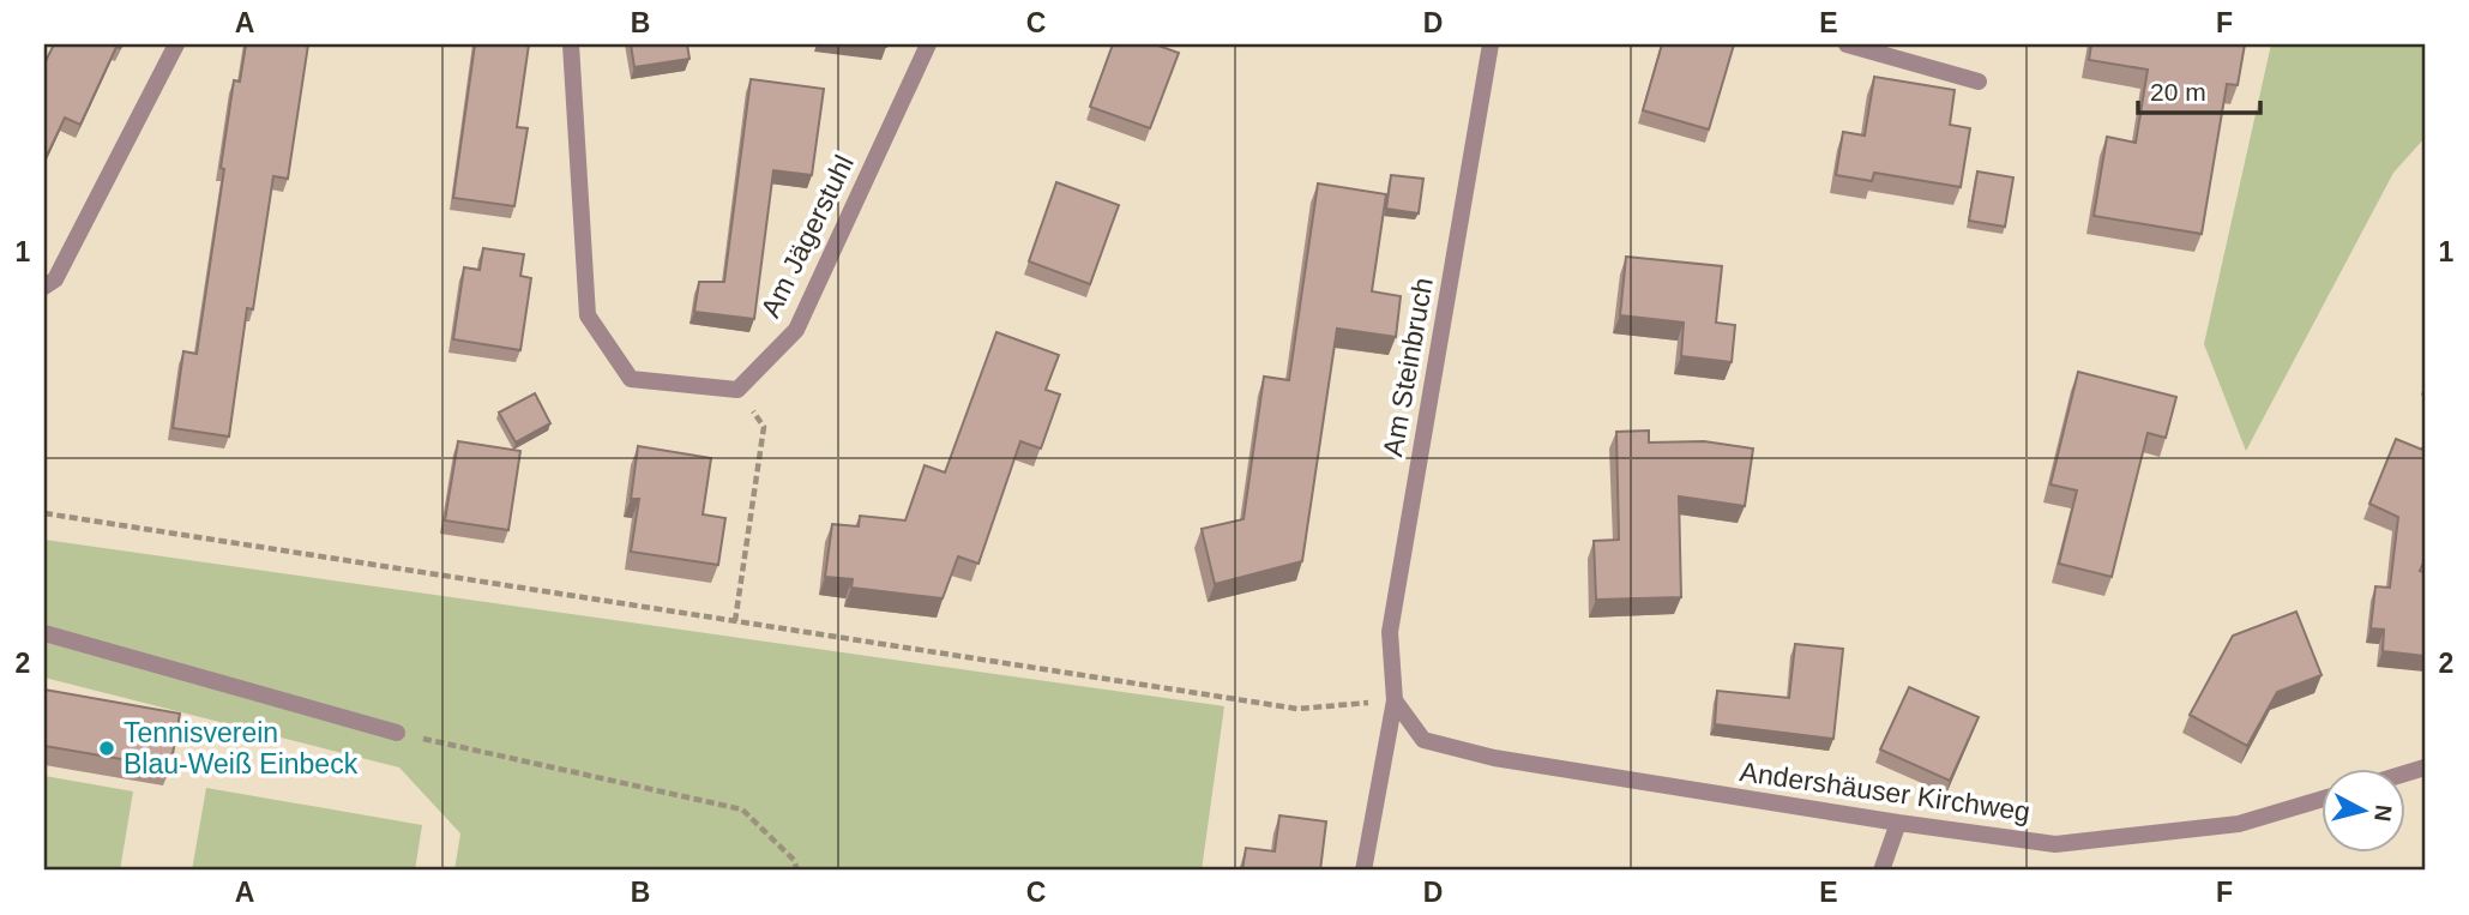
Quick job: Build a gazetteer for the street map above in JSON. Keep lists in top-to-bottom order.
{
  "streets": {
    "street": ["Am Jägerstuhl", "Am Steinbruch", "Andershäuser Kirchweg"]
  },
  "crossings": [
    ["Am Steinbruch", "Andershäuser Kirchweg"]
  ],
  "places": ["Tennisverein Blau-Weiß Einbeck"],
  "scale_bar": "20 m",
  "north": "right",
  "grid": {
    "columns": [
      "A",
      "B",
      "C",
      "D",
      "E",
      "F"
    ],
    "rows": ["1", "2"]
  }
}
